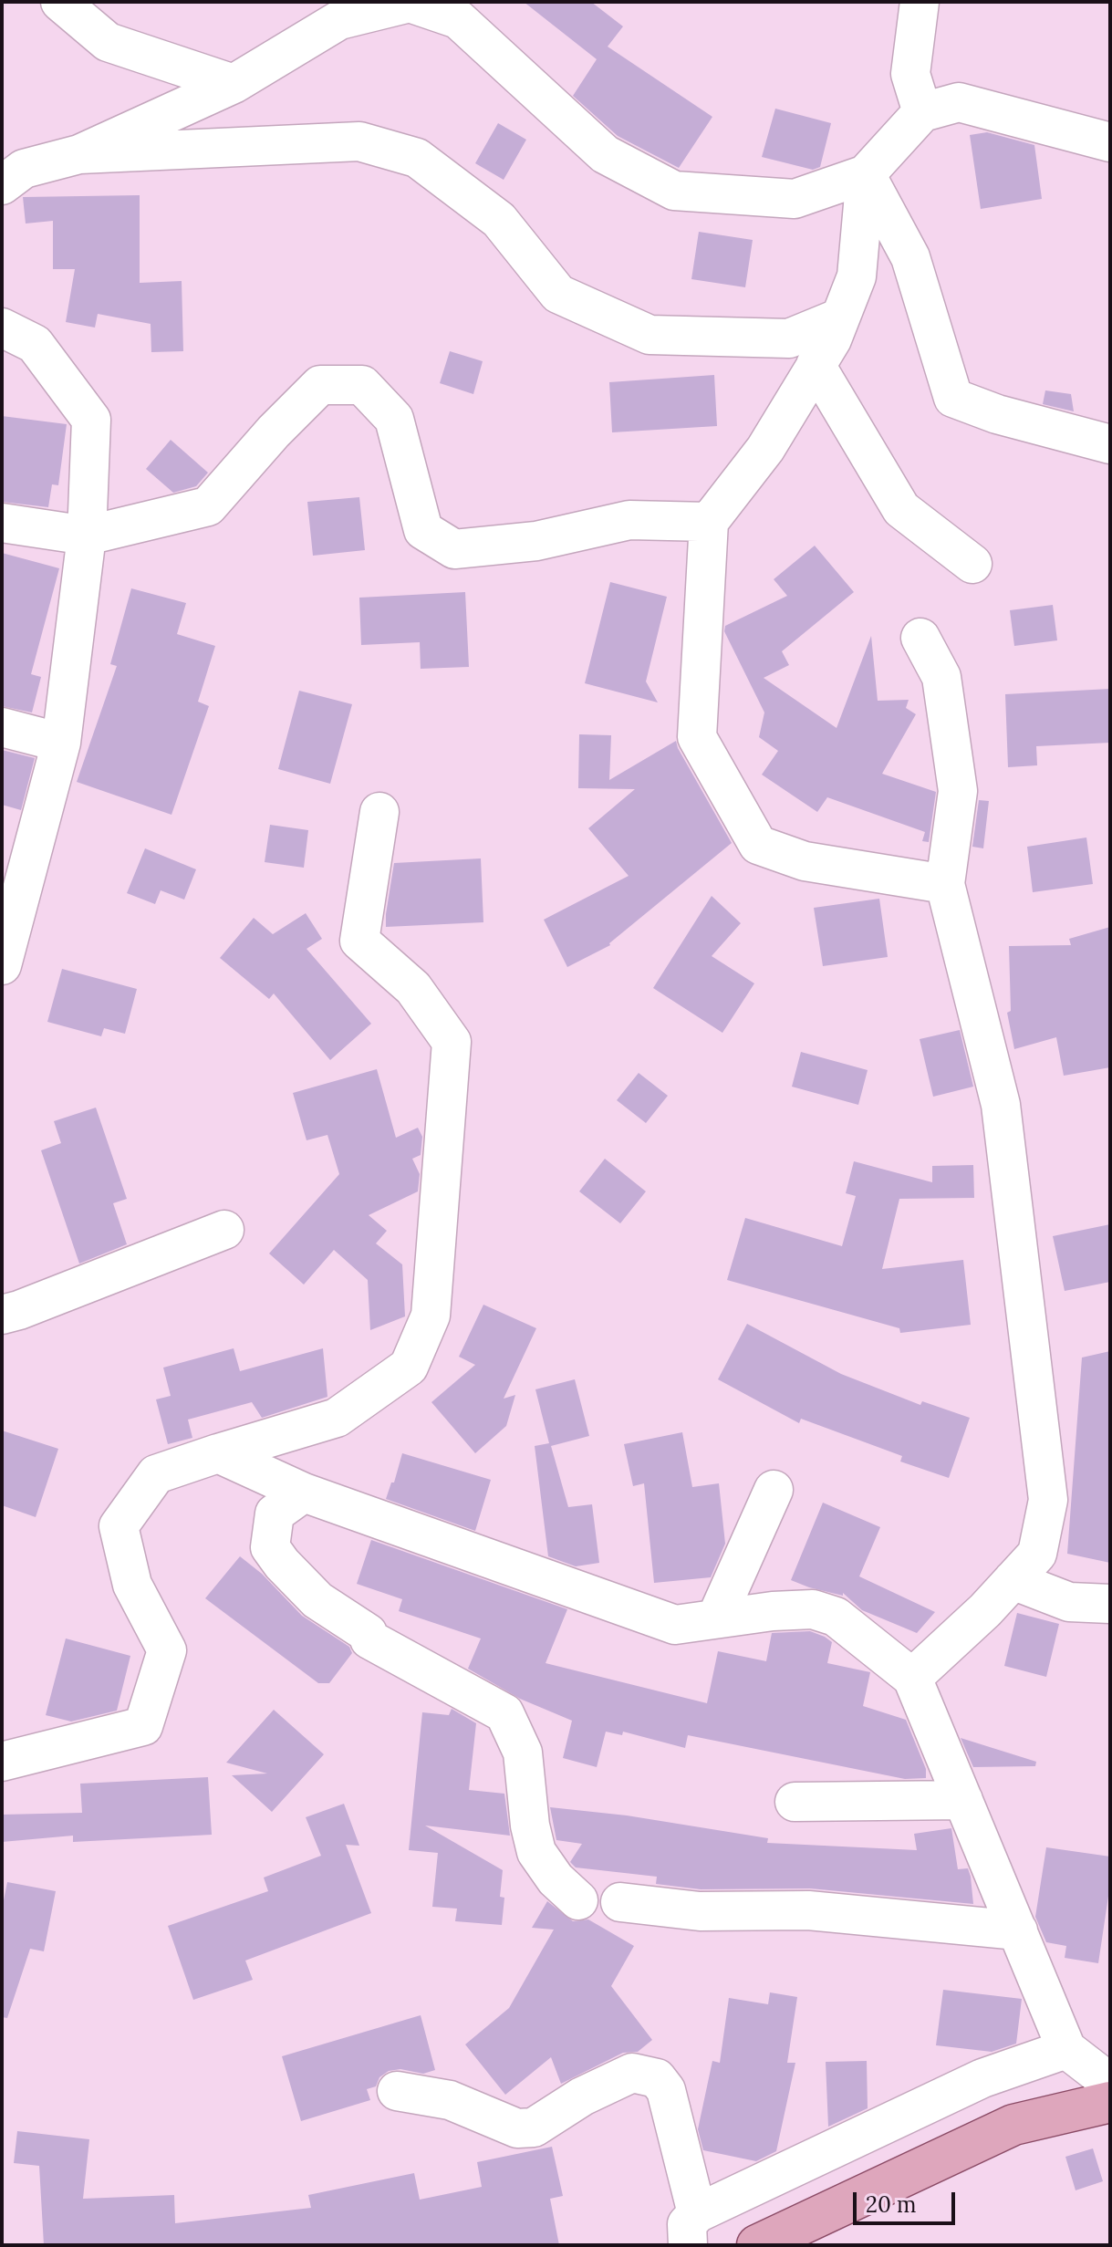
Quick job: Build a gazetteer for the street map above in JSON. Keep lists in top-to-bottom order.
{
  "scale_bar": "20 m"
}
